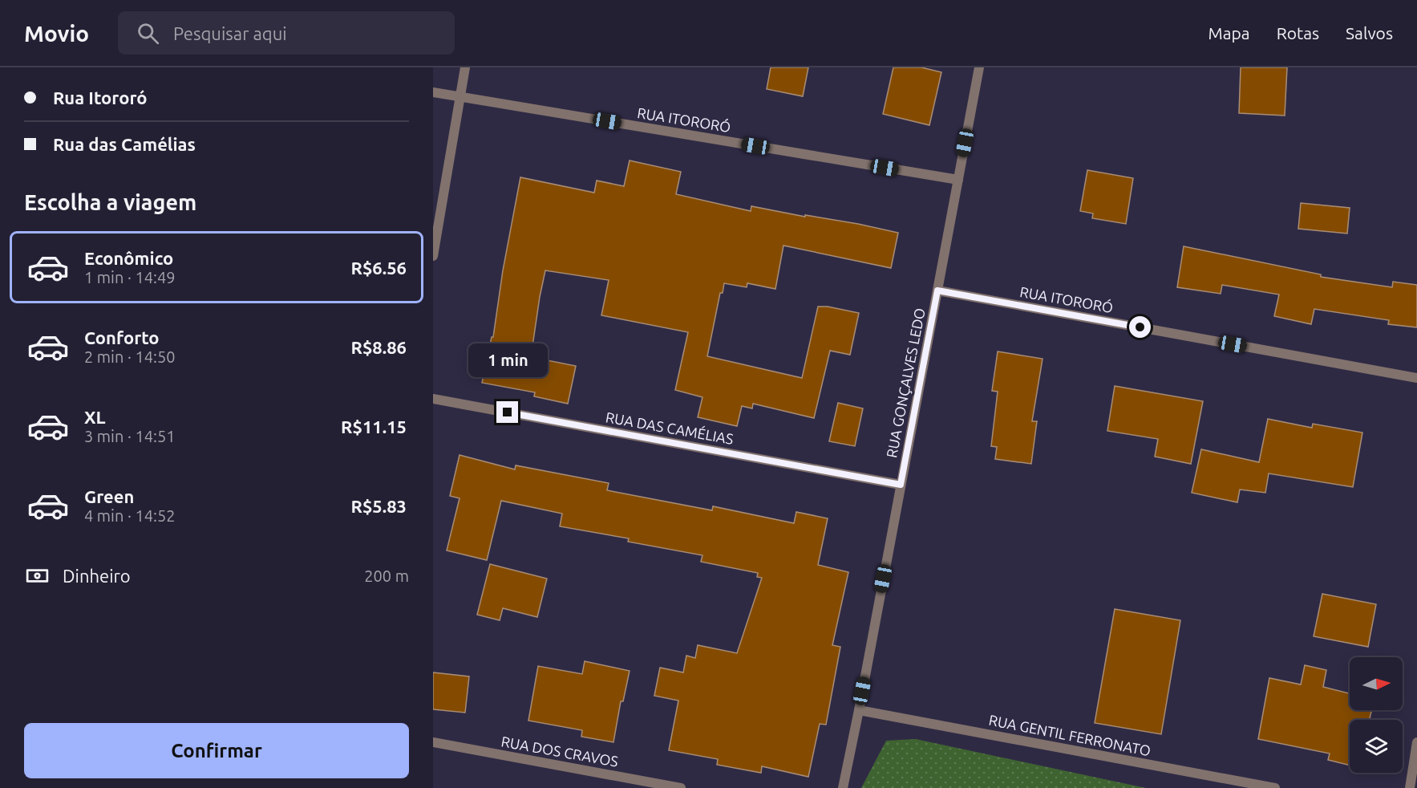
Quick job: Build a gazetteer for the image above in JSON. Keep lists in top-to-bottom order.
{
  "streets": {
    "street": [
      "RUA ITORORÓ",
      "RUA GONÇALVES LEDO",
      "RUA DAS CAMÉLIAS",
      "RUA GENTIL FERRONATO",
      "RUA DOS CRAVOS"
    ]
  },
  "crossings": [
    ["RUA ITORORÓ", "RUA GONÇALVES LEDO"],
    ["RUA GONÇALVES LEDO", "RUA DAS CAMÉLIAS"],
    ["RUA GONÇALVES LEDO", "RUA GENTIL FERRONATO"]
  ],
  "north": "right",
  "page": {
    "header": "Movio",
    "search": "Pesquisar aqui",
    "nav": ["Mapa", "Rotas", "Salvos"],
    "banner": ["Rua Itororó", "Rua das Camélias"],
    "heading": "Escolha a viagem",
    "list": [
      {
        "name": "Econômico",
        "note": "1 min · 14:49",
        "value": "R$6.56"
      },
      {
        "name": "Conforto",
        "note": "2 min · 14:50",
        "value": "R$8.86"
      },
      {
        "name": "XL",
        "note": "3 min · 14:51",
        "value": "R$11.15"
      },
      {
        "name": "Green",
        "note": "4 min · 14:52",
        "value": "R$5.83"
      }
    ],
    "bubble": "1 min",
    "pay": ["Dinheiro", "200 m"],
    "buttons": "Confirmar"
  }
}
